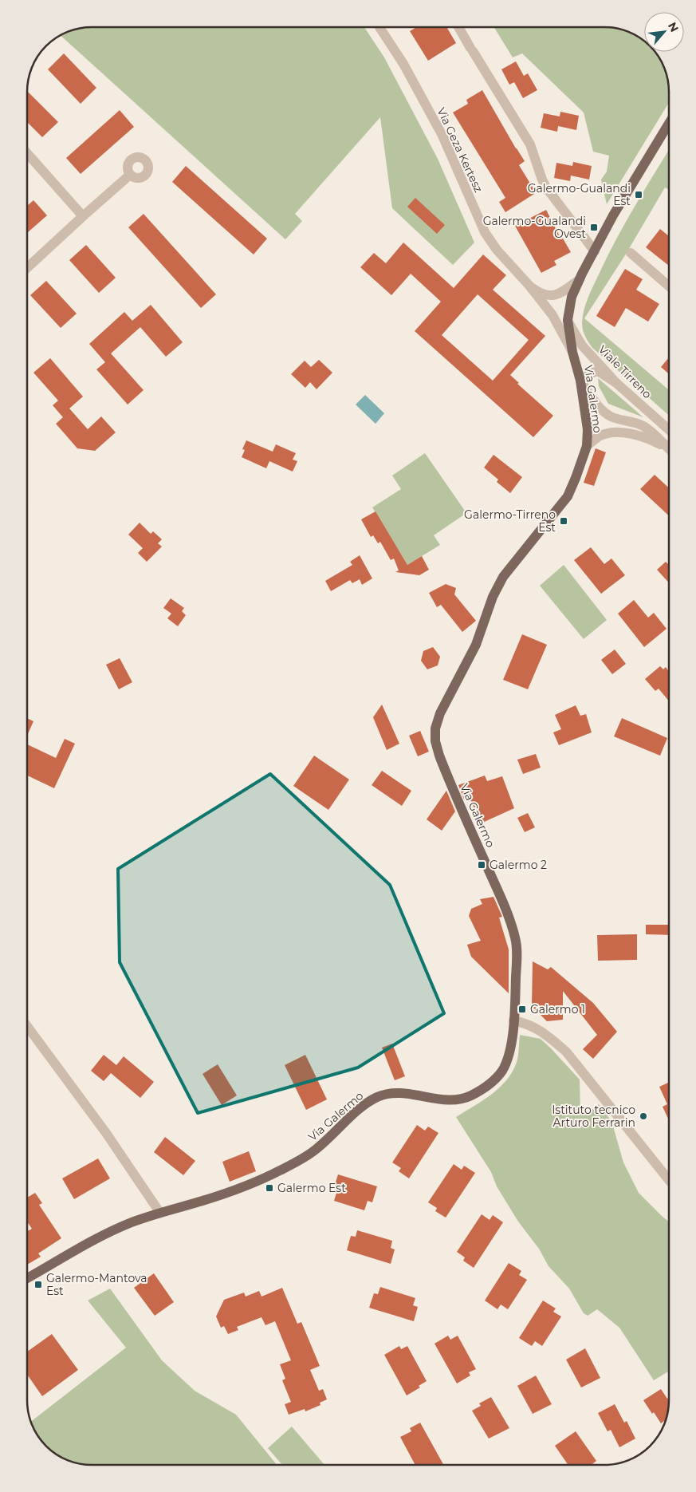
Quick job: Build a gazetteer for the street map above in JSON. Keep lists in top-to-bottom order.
{
  "streets": {
    "main road": ["Via Galermo"],
    "street": ["Via Geza Kertesz", "Viale Tirreno"]
  },
  "crossings": [
    ["Via Geza Kertesz", "Via Galermo"],
    ["Viale Tirreno", "Via Galermo"]
  ],
  "places": {
    "transit": [
      "Galermo-Gualandi Est",
      "Galermo-Gualandi Ovest",
      "Galermo-Tirreno Est",
      "Galermo 2",
      "Galermo 1",
      "Galermo Est",
      "Galermo-Mantova Est"
    ],
    "other": ["Istituto tecnico Arturo Ferrarin"]
  },
  "north": "top right"
}
